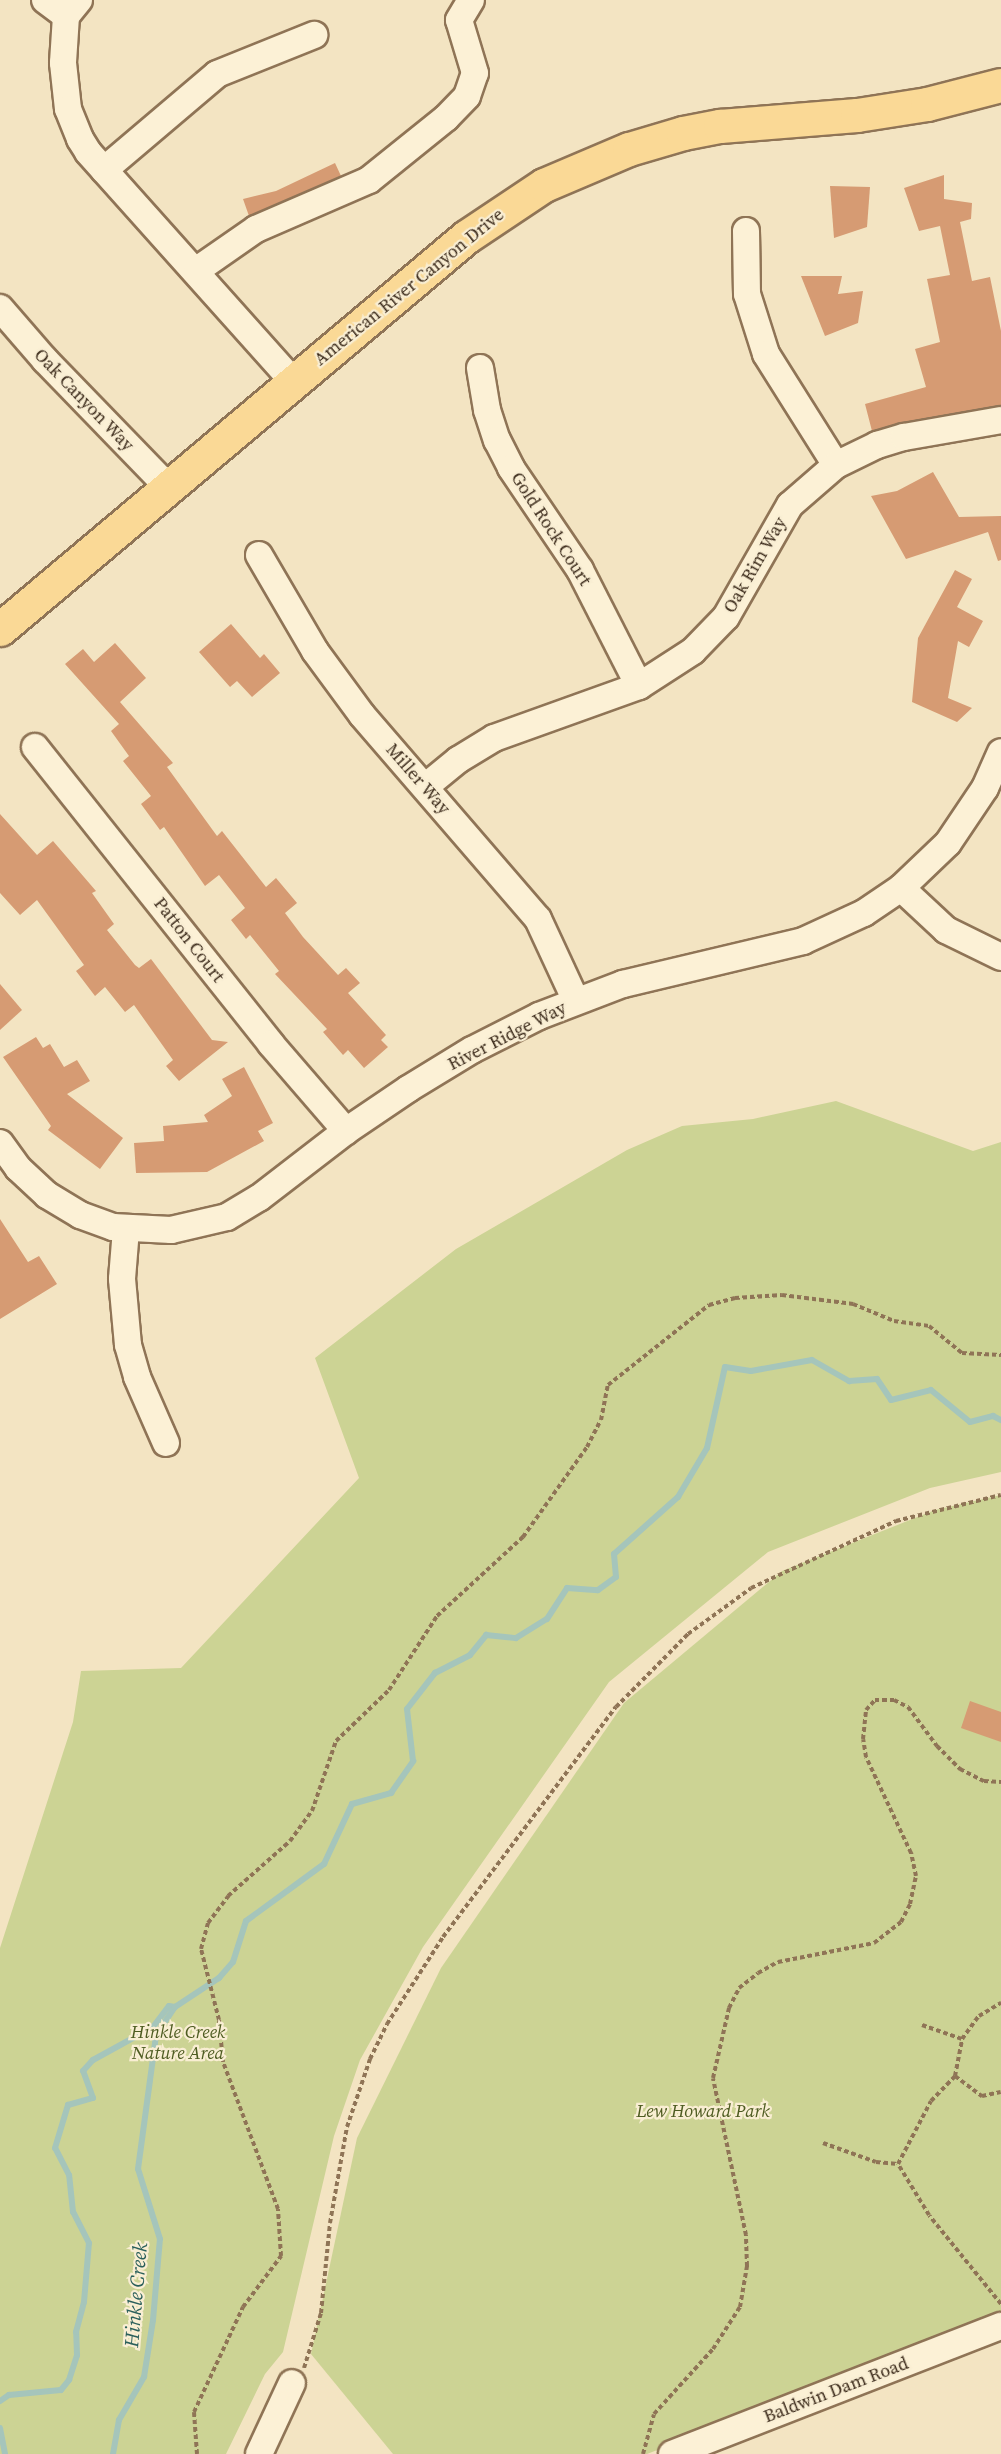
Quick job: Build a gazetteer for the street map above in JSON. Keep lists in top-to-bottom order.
{
  "streets": {
    "main road": ["American River Canyon Drive"],
    "street": [
      "Oak Canyon Way",
      "Gold Rock Court",
      "Oak Rim Way",
      "Miller Way",
      "Patton Court",
      "River Ridge Way",
      "Baldwin Dam Road"
    ]
  },
  "crossings": [
    ["American River Canyon Drive", "Oak Canyon Way"],
    ["Gold Rock Court", "Oak Rim Way"],
    ["Oak Rim Way", "Miller Way"],
    ["Miller Way", "River Ridge Way"],
    ["Patton Court", "River Ridge Way"]
  ],
  "water": ["Hinkle Creek"],
  "parks": ["Hinkle Creek Nature Area", "Lew Howard Park"]
}
